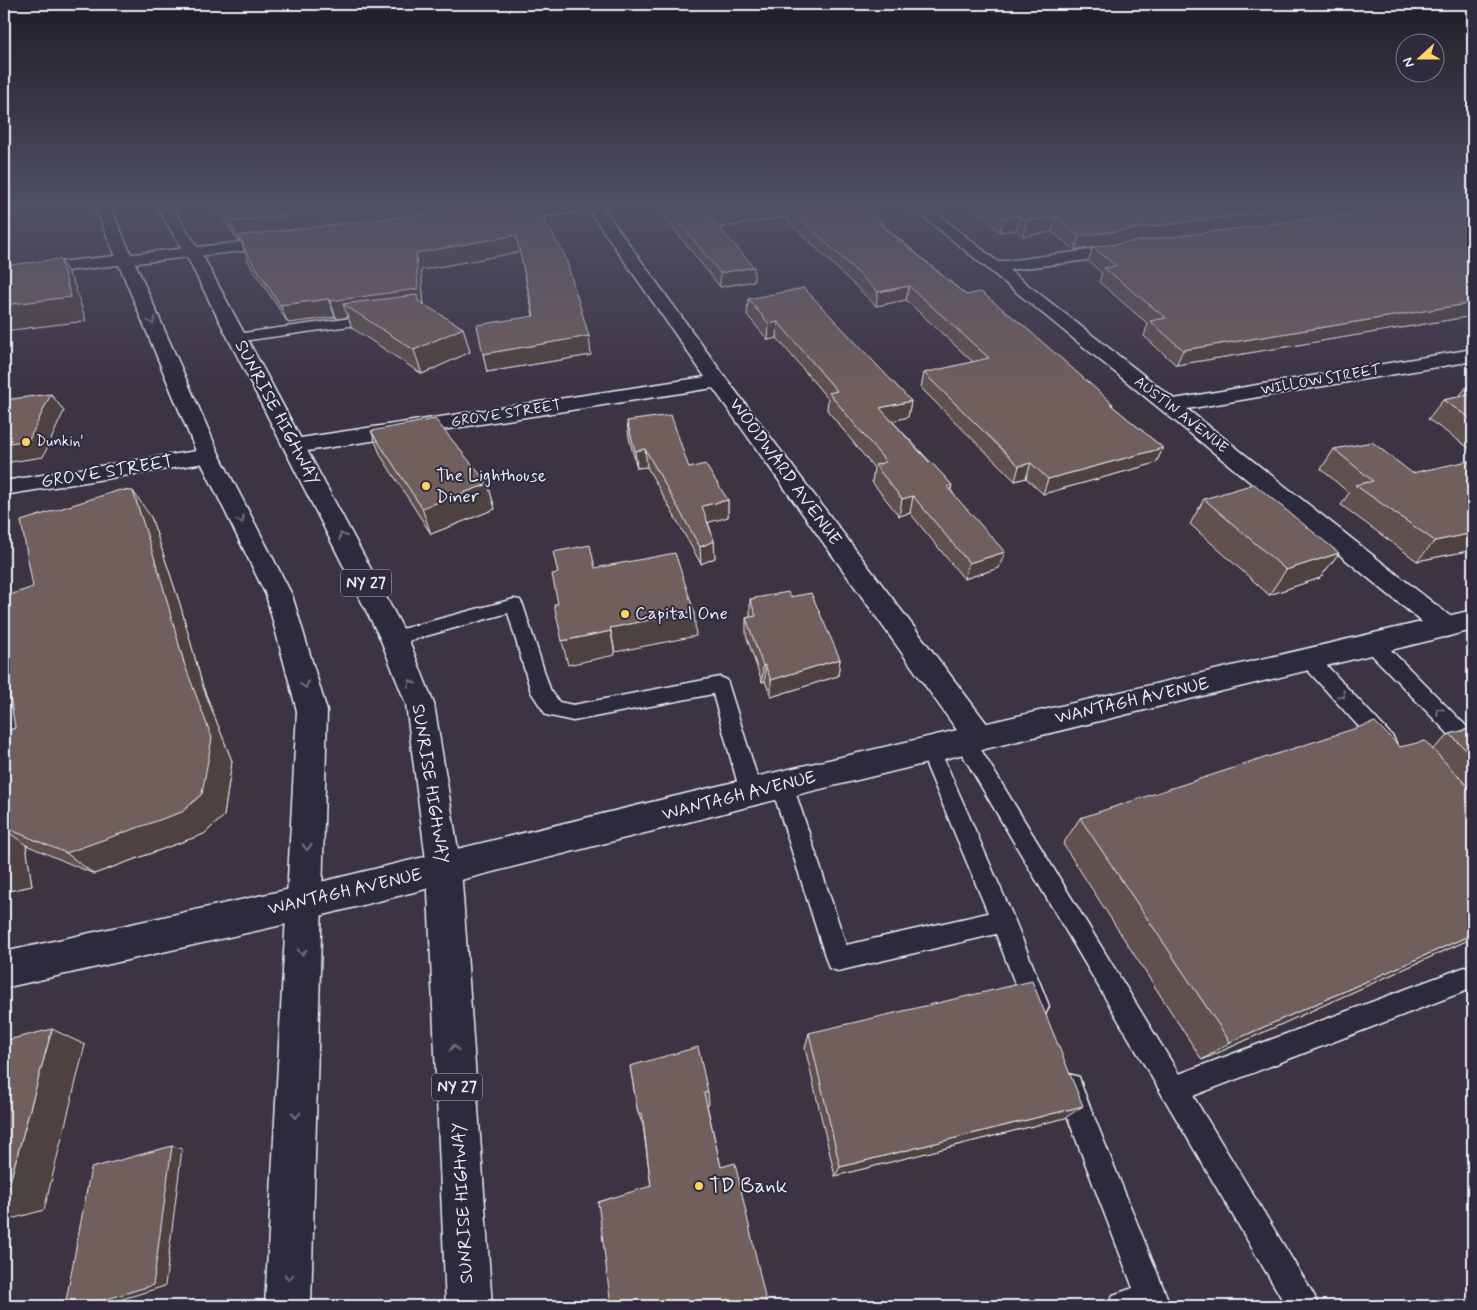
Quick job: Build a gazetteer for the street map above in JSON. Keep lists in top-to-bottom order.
{
  "streets": {
    "main road": [
      "WILLOW STREET",
      "SUNRISE HIGHWAY",
      "GROVE STREET",
      "AUSTIN AVENUE",
      "WOODWARD AVENUE",
      "NY 27",
      "WANTAGH AVENUE"
    ]
  },
  "crossings": [
    ["WILLOW STREET", "AUSTIN AVENUE"],
    ["SUNRISE HIGHWAY", "GROVE STREET"],
    ["SUNRISE HIGHWAY", "WANTAGH AVENUE"],
    ["GROVE STREET", "WOODWARD AVENUE"],
    ["AUSTIN AVENUE", "WANTAGH AVENUE"],
    ["WOODWARD AVENUE", "WANTAGH AVENUE"]
  ],
  "places": [
    "Dunkin'",
    "The Lighthouse Diner",
    "Capital One",
    "TD Bank"
  ],
  "north": "left"
}
